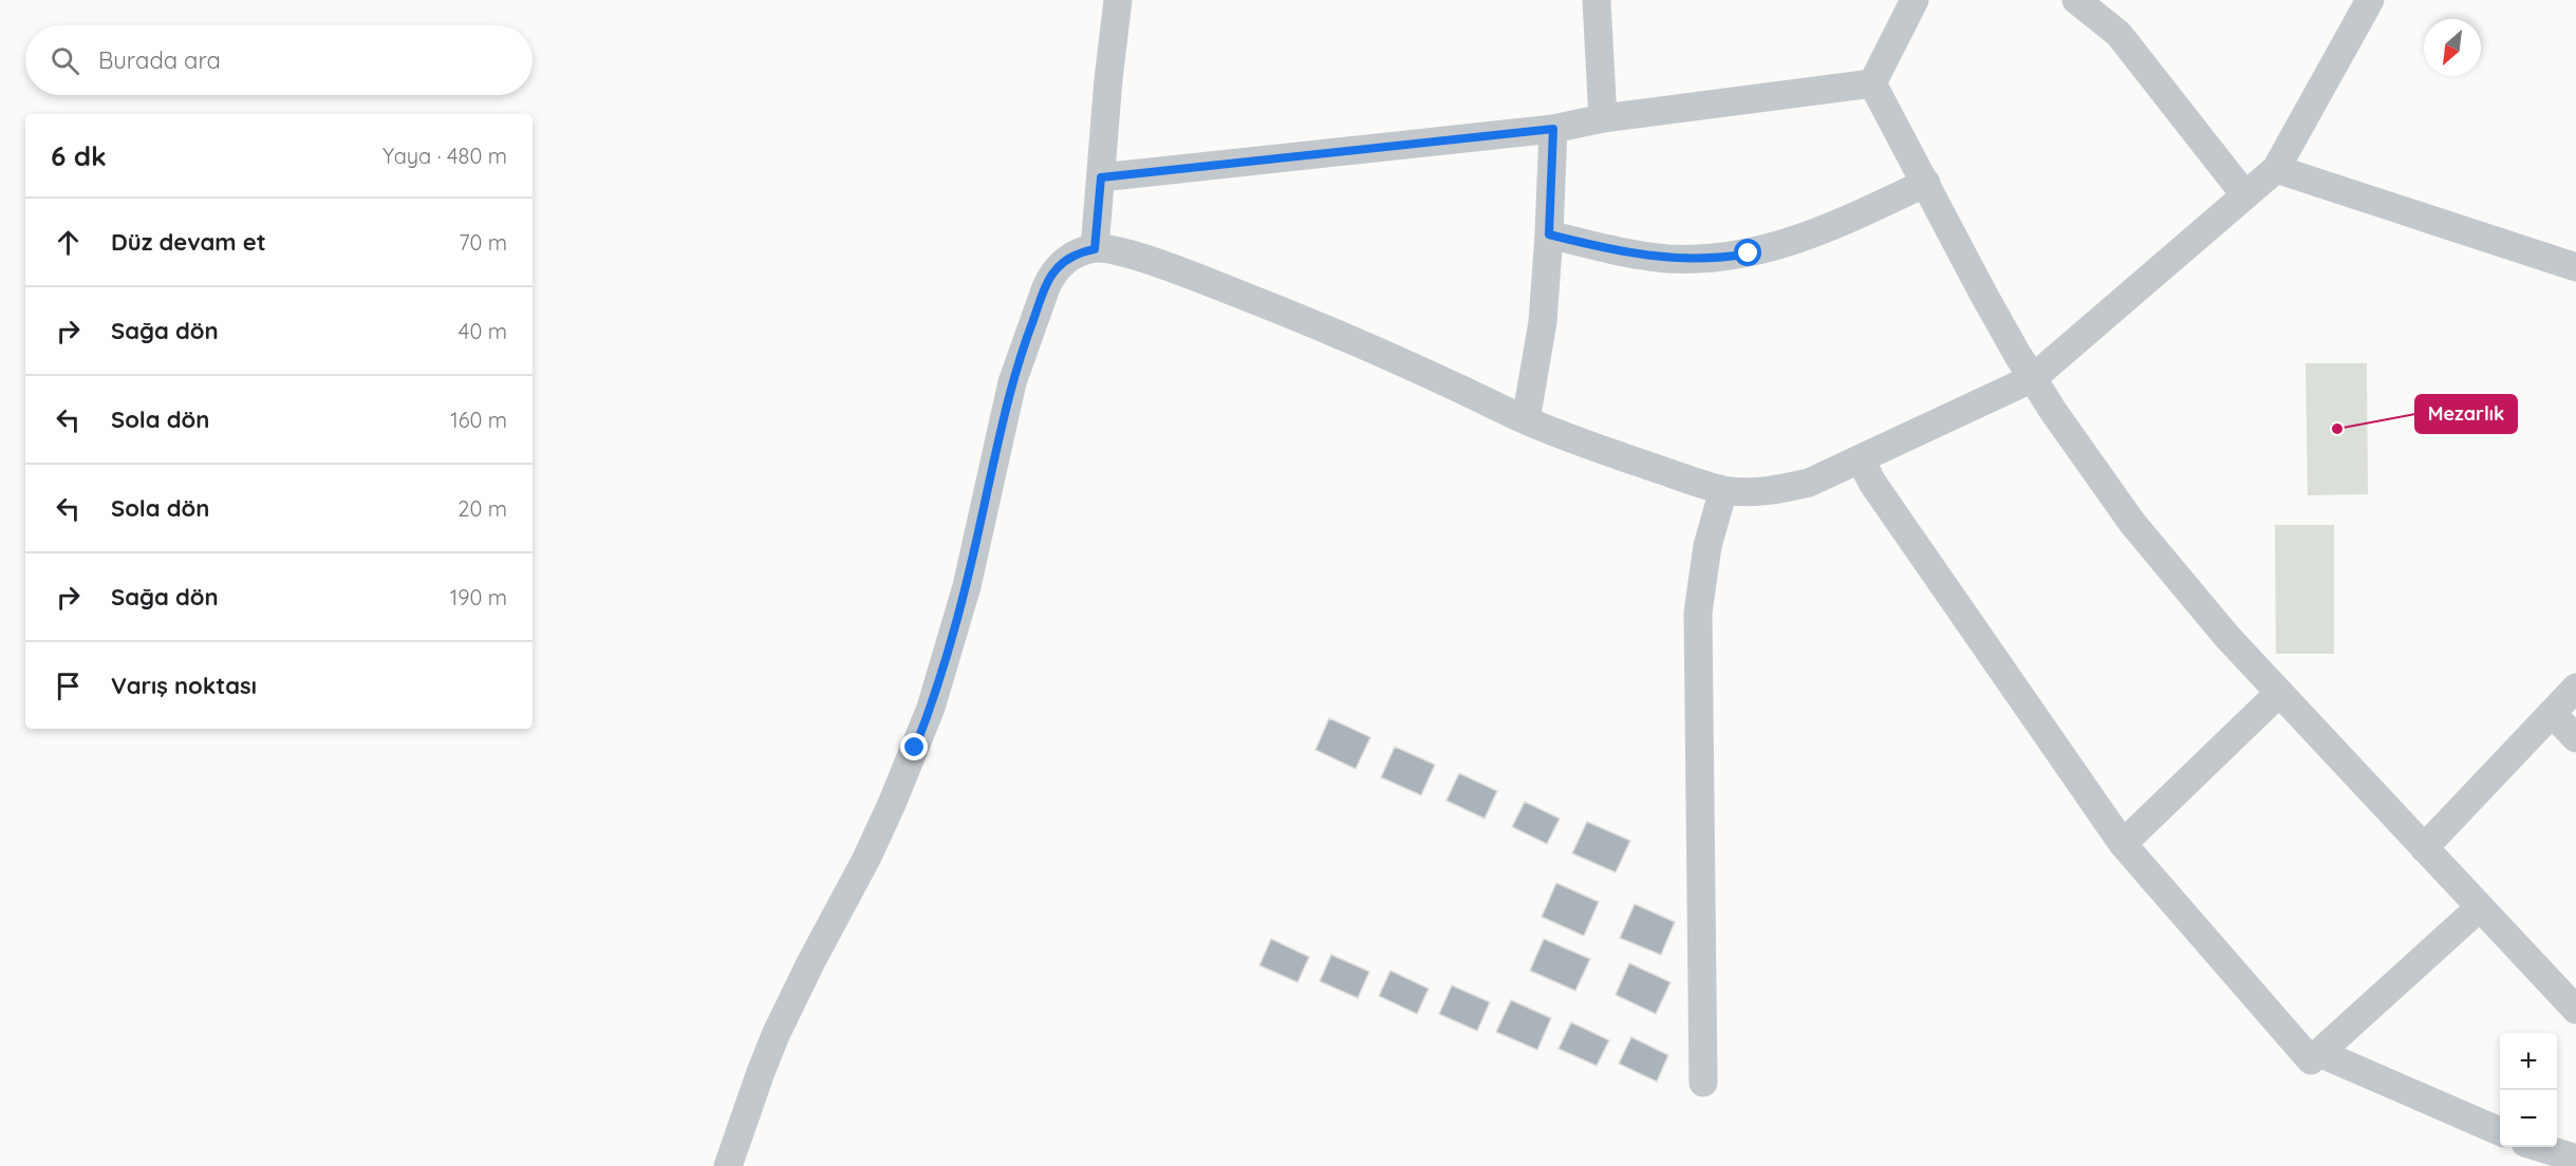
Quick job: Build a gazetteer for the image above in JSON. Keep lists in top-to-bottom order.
{
  "places": ["Mezarlık"],
  "north": "bottom left",
  "page": {
    "search": "Burada ara",
    "heading": ["6 dk", "Yaya · 480 m"],
    "list": [
      ["Düz devam et", "70 m"],
      ["Sağa dön", "40 m"],
      ["Sola dön", "160 m"],
      ["Sola dön", "20 m"],
      ["Sağa dön", "190 m"],
      "Varış noktası"
    ],
    "map_buttons": ["+", "−"]
  }
}
